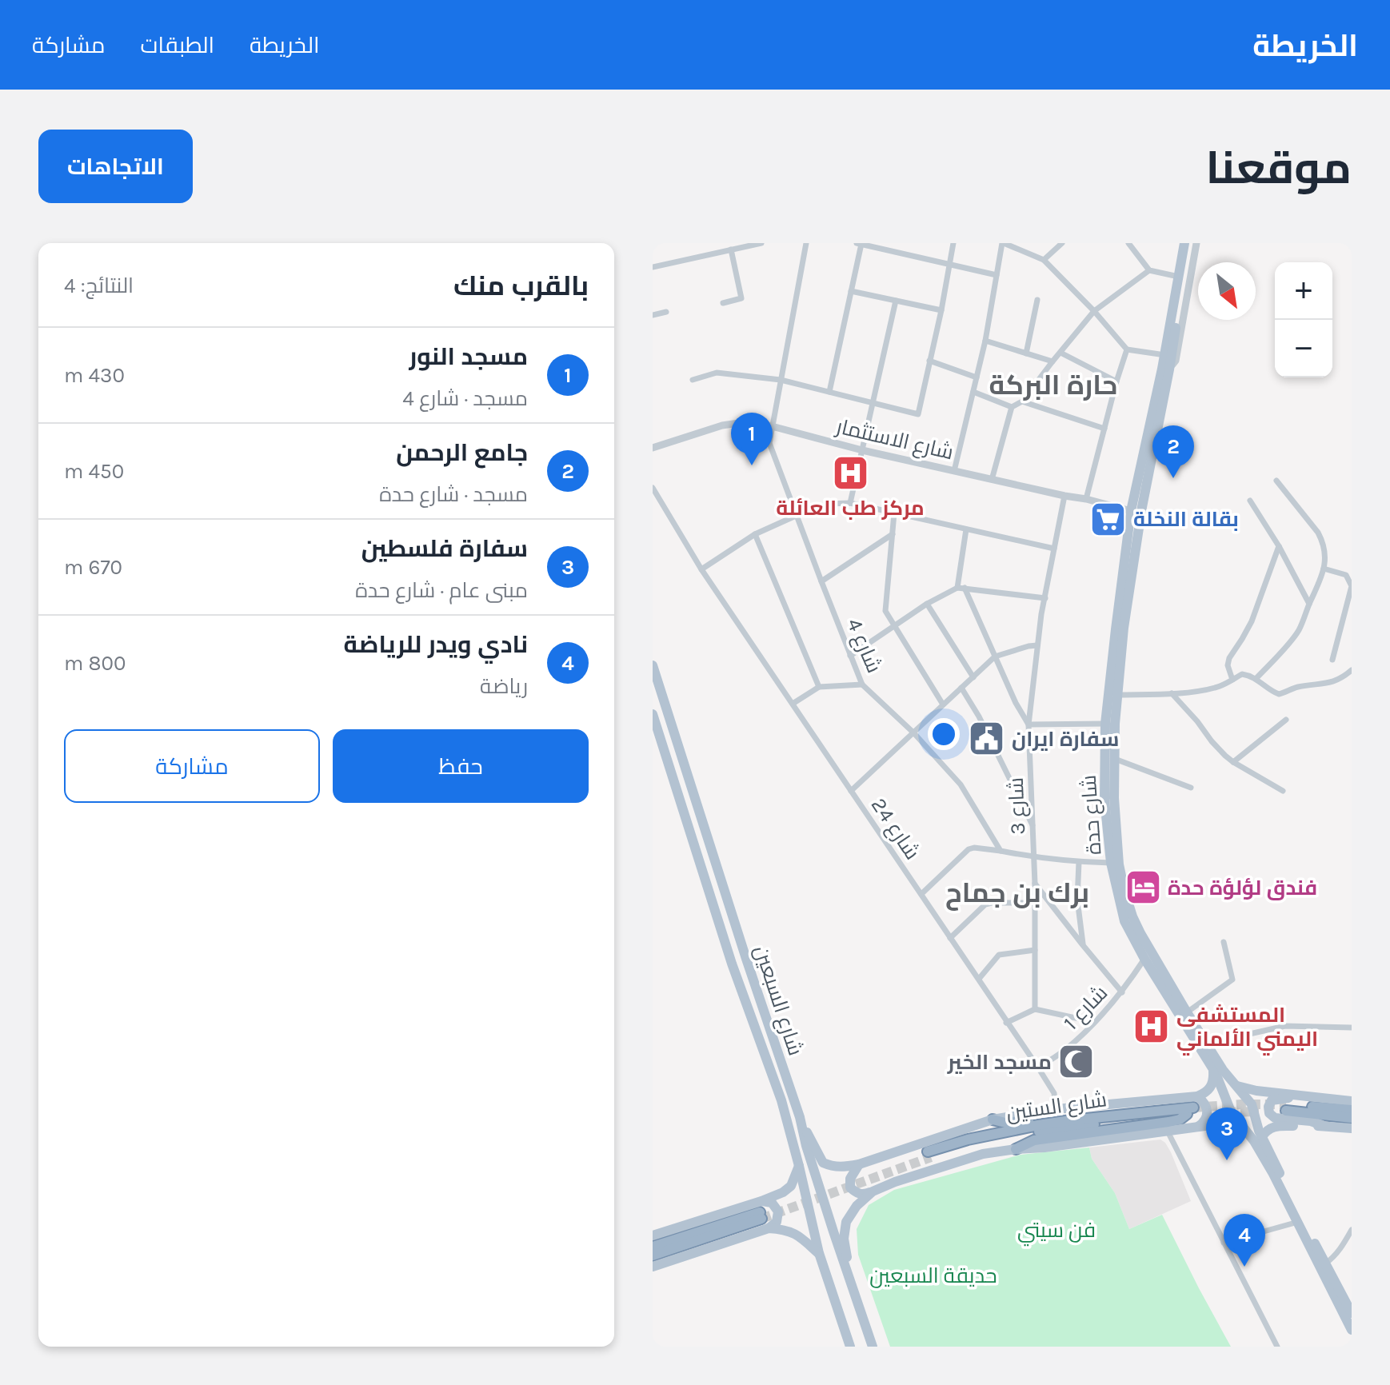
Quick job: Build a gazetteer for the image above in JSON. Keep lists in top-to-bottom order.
{
  "streets": {
    "highway": ["شارع الستين"],
    "main road": ["شارع حدة", "شارع السبعين"],
    "street": [
      "شارع الاستثمار",
      "شارع 4",
      "شارع 3",
      "شارع 24",
      "شارع 1"
    ]
  },
  "crossings": [
    ["شارع الاستثمار", "شارع 4"],
    ["شارع الاستثمار", "شارع 3"],
    ["شارع الاستثمار", "شارع حدة"],
    ["شارع حدة", "شارع 1"],
    ["شارع 24", "شارع 1"]
  ],
  "districts": ["حارة البركة", "برك بن جماح"],
  "parks": ["فن سيتي", "حديقة السبعين"],
  "places": {
    "hospital": ["مركز طب العائلة", "المستشفى اليمني الألماني"],
    "supermarket": ["بقالة النخلة"],
    "public building": ["سفارة ايران"],
    "hotel": ["فندق لؤلؤة حدة"],
    "mosque": ["مسجد الخير"]
  },
  "north": "bottom right",
  "page": {
    "header": "الخريطة",
    "nav": ["الخريطة", "الطبقات", "مشاركة"],
    "title": "موقعنا",
    "buttons": [
      "الاتجاهات",
      ["حفظ", "مشاركة"]
    ],
    "heading": ["بالقرب منك", "النتائج: 4"],
    "map_buttons": ["+", "−"],
    "list": [
      {
        "mark": "1",
        "name": "مسجد النور",
        "note": "مسجد · شارع 4",
        "value": "430 m"
      },
      {
        "mark": "2",
        "name": "جامع الرحمن",
        "note": "مسجد · شارع حدة",
        "value": "450 m"
      },
      {
        "mark": "3",
        "name": "سفارة فلسطين",
        "note": "مبنى عام · شارع حدة",
        "value": "670 m"
      },
      {
        "mark": "4",
        "name": "نادي ويدر للرياضة",
        "note": "رياضة",
        "value": "800 m"
      }
    ],
    "pins": [
      "1",
      "2",
      "3",
      "4"
    ]
  }
}
